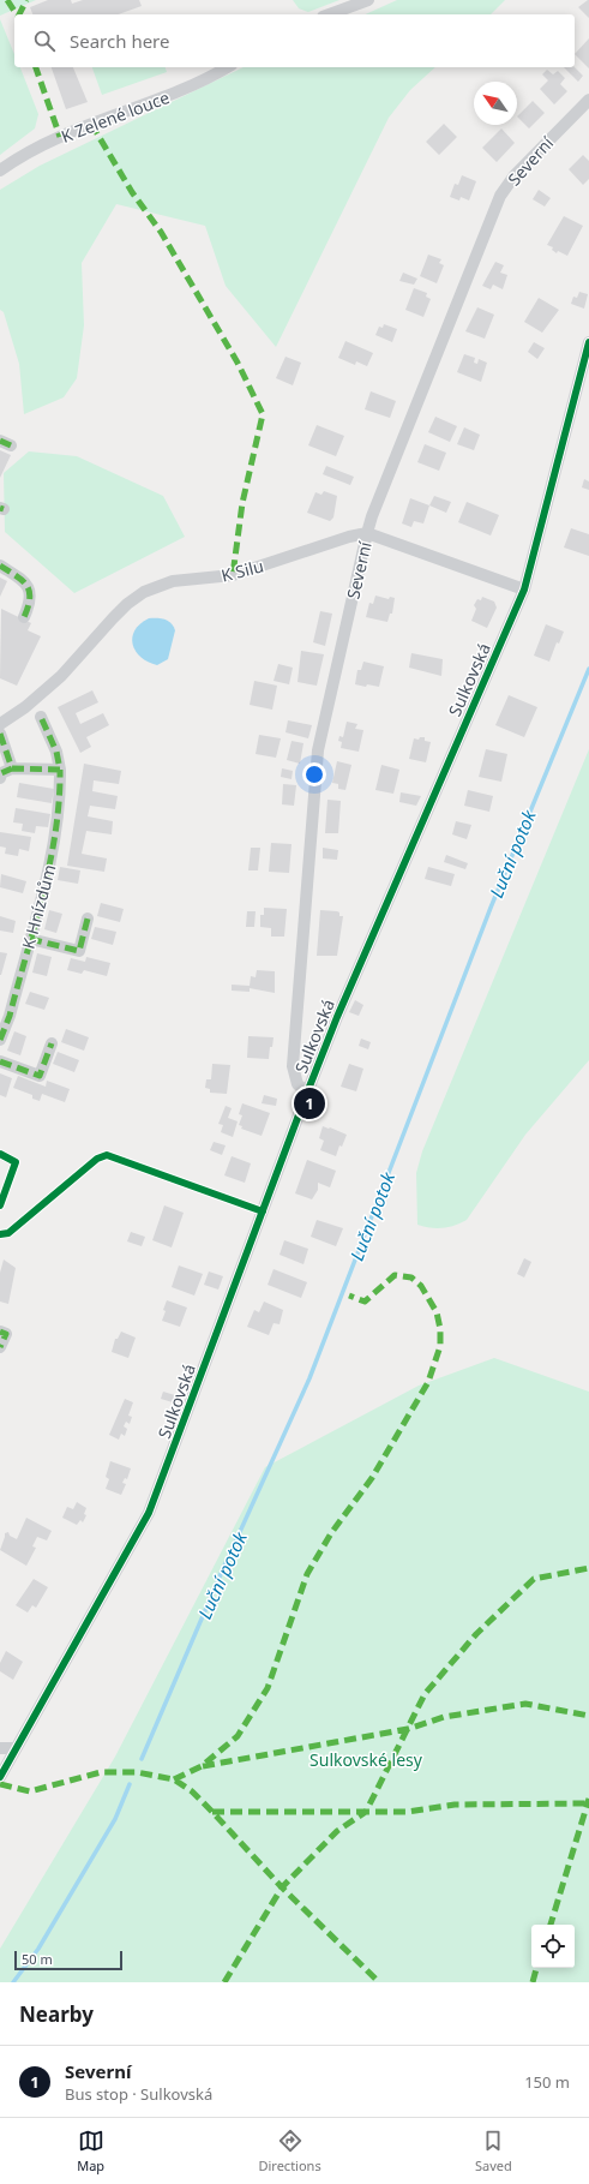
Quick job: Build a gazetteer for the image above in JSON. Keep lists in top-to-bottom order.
{
  "streets": {
    "street": [
      "K Zelené louce",
      "Severní",
      "K Silu",
      "Sulkovská",
      "K Hnízdům"
    ]
  },
  "crossings": [
    ["Severní", "K Silu"],
    ["Severní", "Sulkovská"]
  ],
  "water": ["Luční potok"],
  "parks": ["Sulkovské lesy"],
  "scale_bar": "50 m",
  "north": "top left",
  "page": {
    "search": "Search here",
    "pins": "1",
    "scale": "50 m",
    "heading": "Nearby",
    "list": [
      {
        "mark": "1",
        "name": "Severní",
        "note": "Bus stop · Sulkovská",
        "value": "150 m"
      }
    ],
    "nav": ["Map", "Directions", "Saved"]
  }
}
